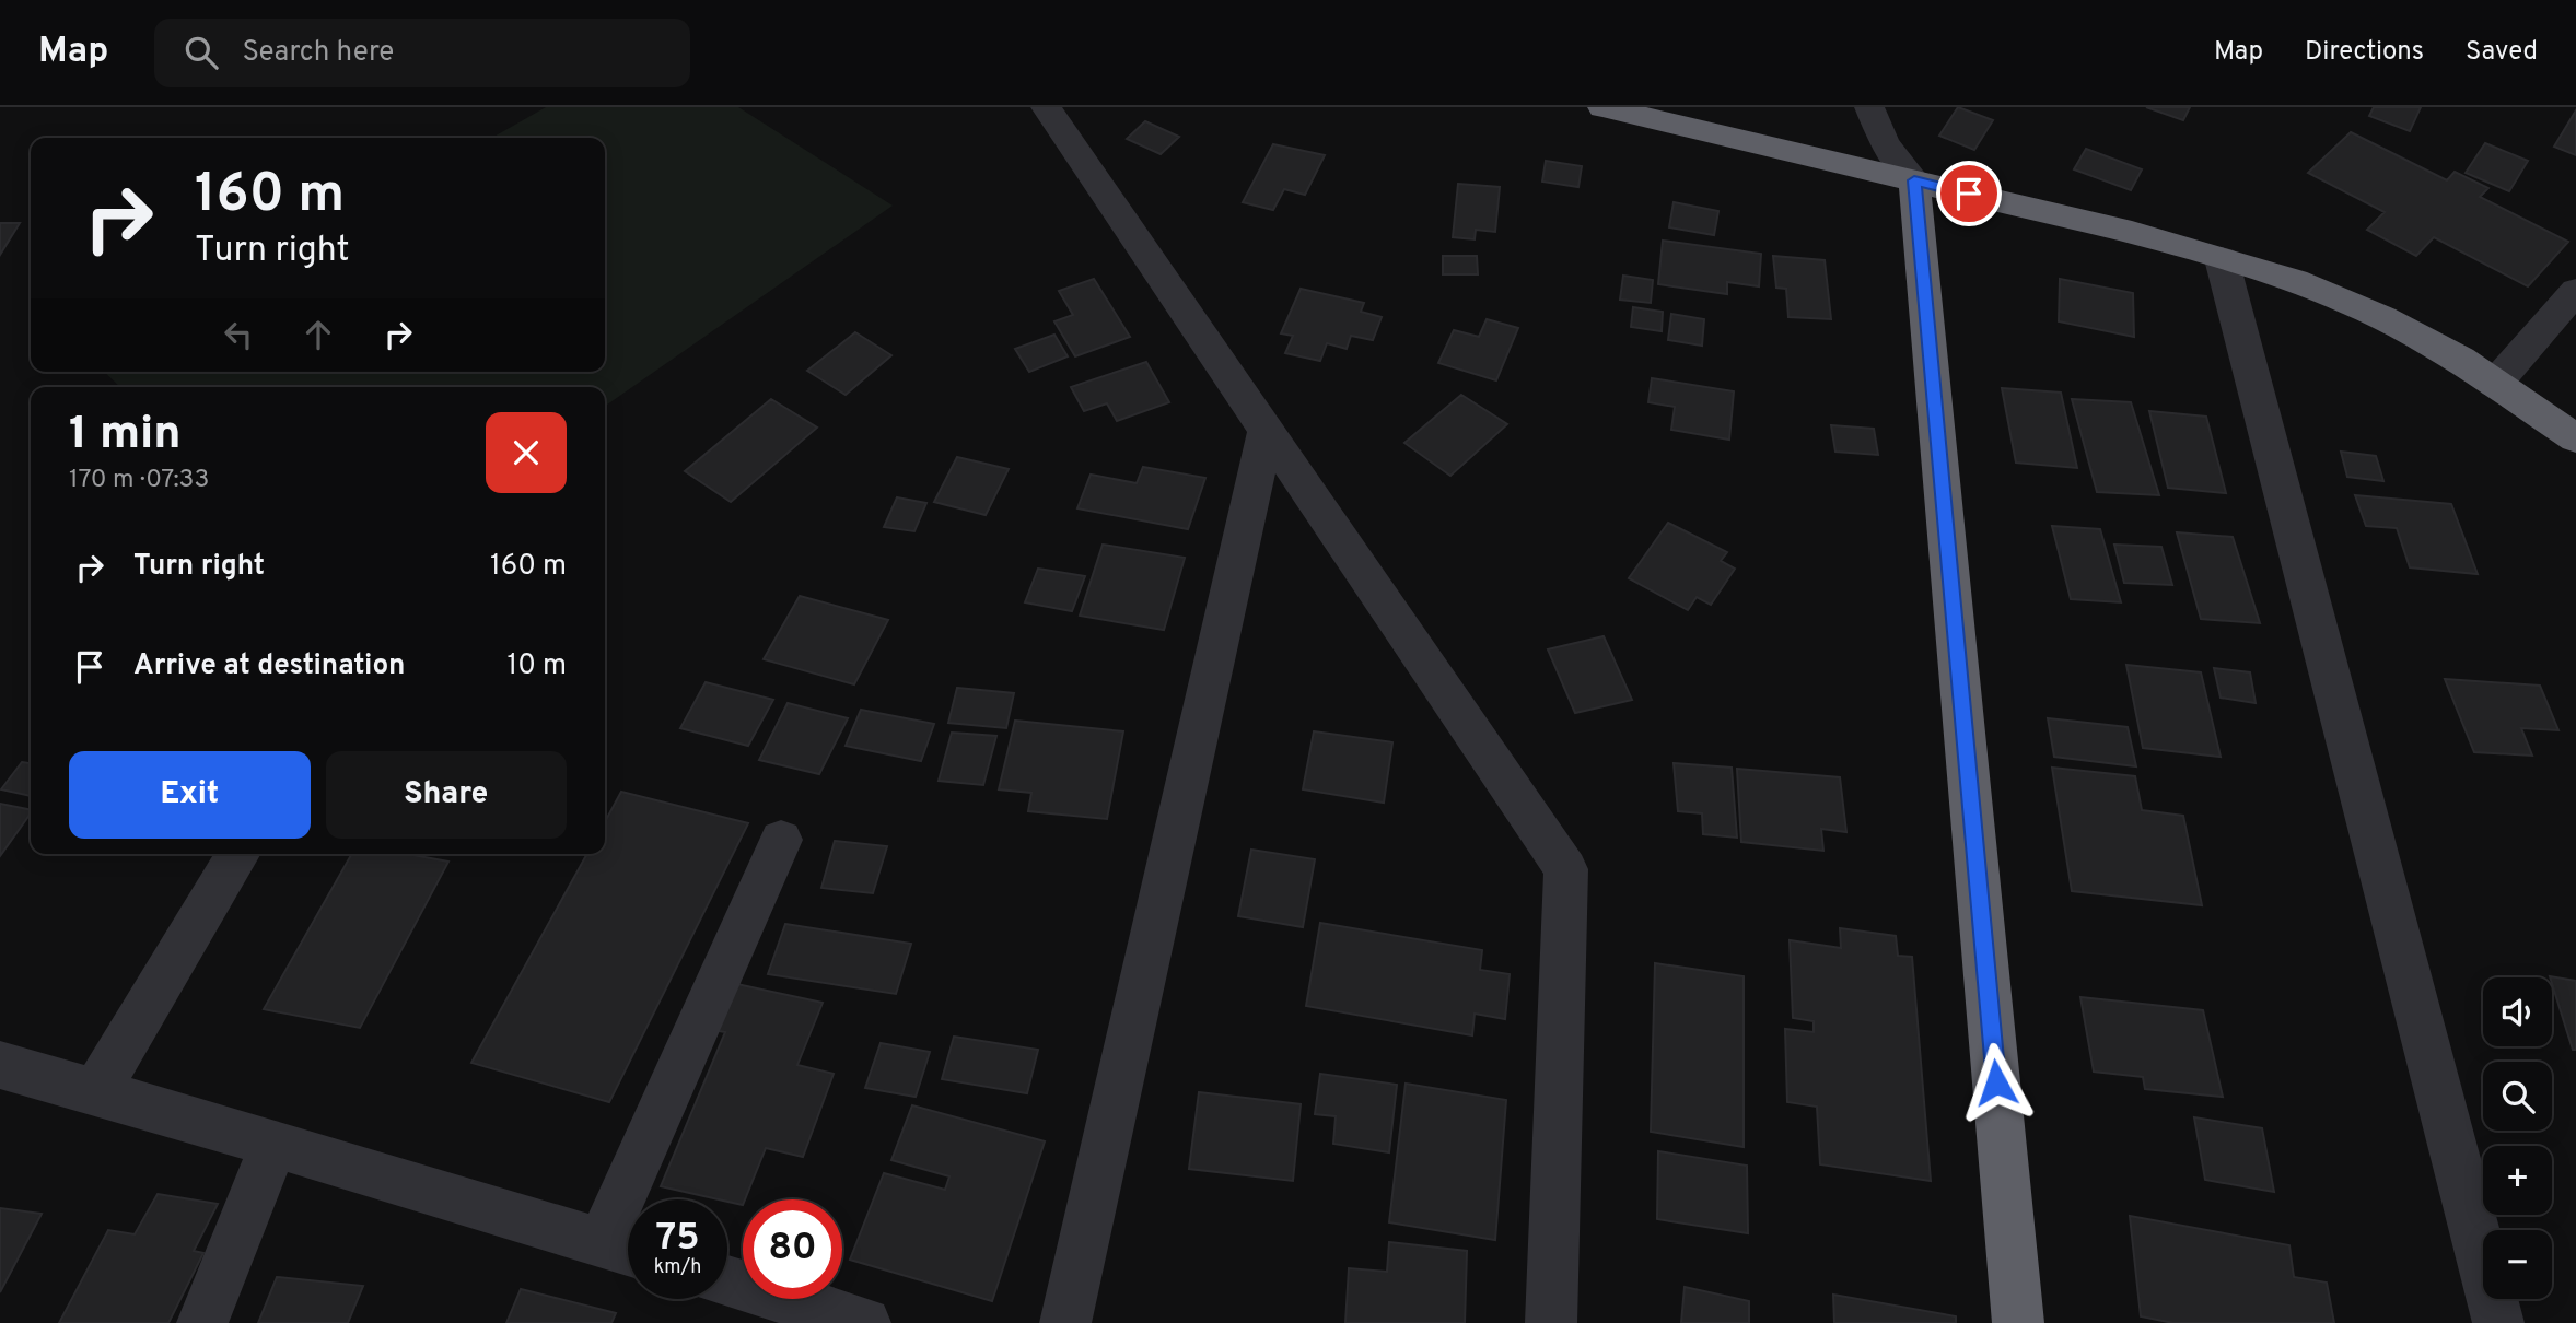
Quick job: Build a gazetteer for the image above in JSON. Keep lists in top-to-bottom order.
{
  "page": {
    "header": "Map",
    "search": "Search here",
    "nav": ["Map", "Directions", "Saved"],
    "turn": ["160 m", "Turn right"],
    "heading": ["1 min", "170 m · 07:33"],
    "list": [
      {
        "name": "Turn right",
        "value": "160 m"
      },
      {
        "name": "Arrive at destination",
        "value": "10 m"
      }
    ],
    "buttons": ["Exit", "Share"],
    "map_buttons": ["+", "−"],
    "speed": "75 km/h",
    "limit": "80"
  }
}
